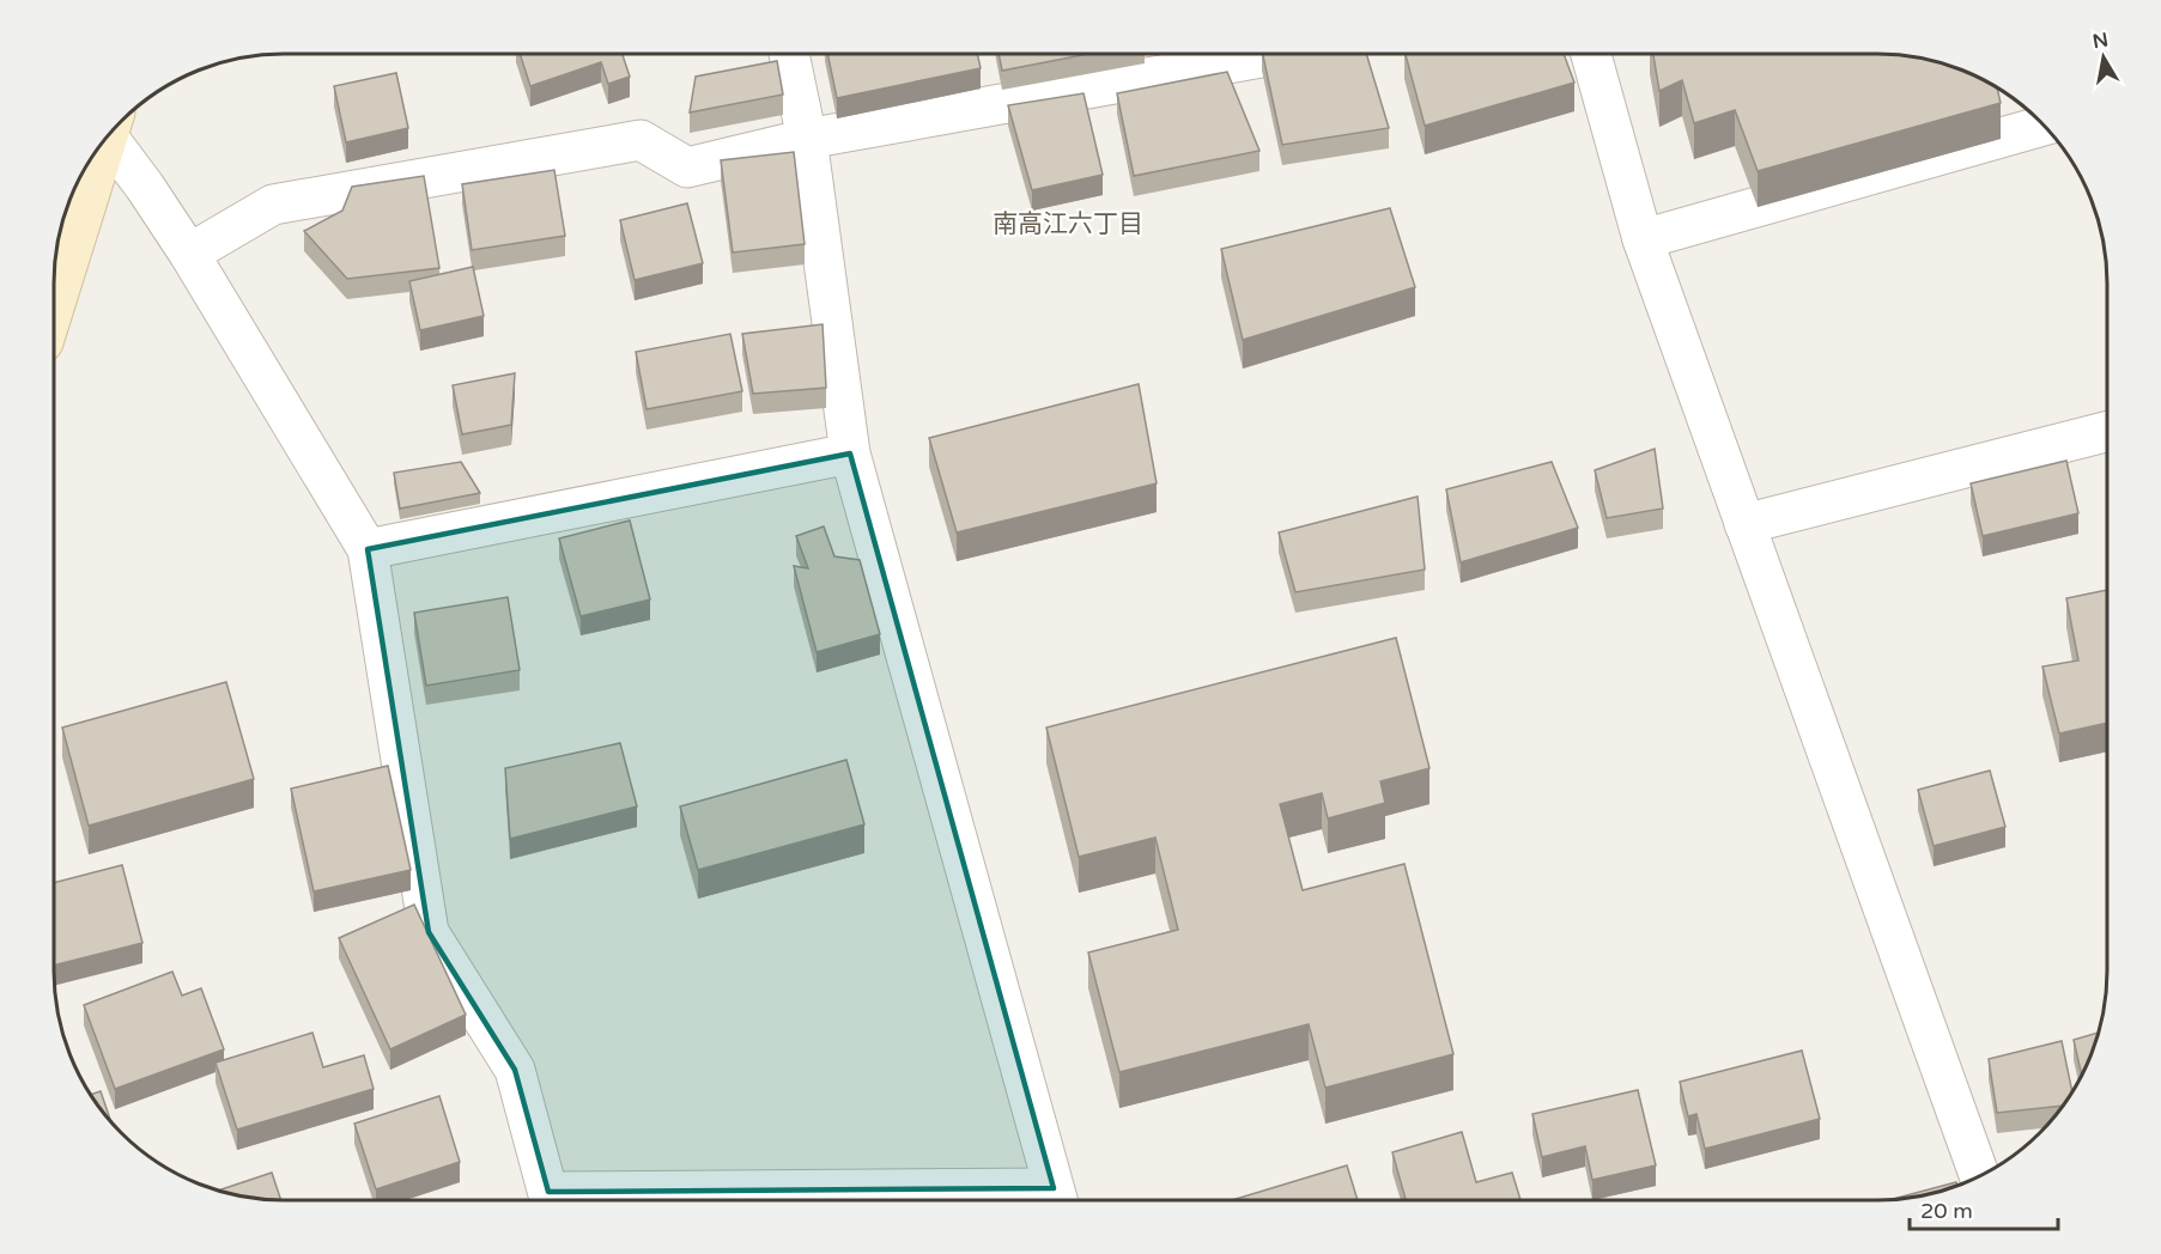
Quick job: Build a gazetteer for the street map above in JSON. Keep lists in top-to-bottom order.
{
  "districts": ["南高江六丁目"],
  "scale_bar": "20 m",
  "north": "top"
}
